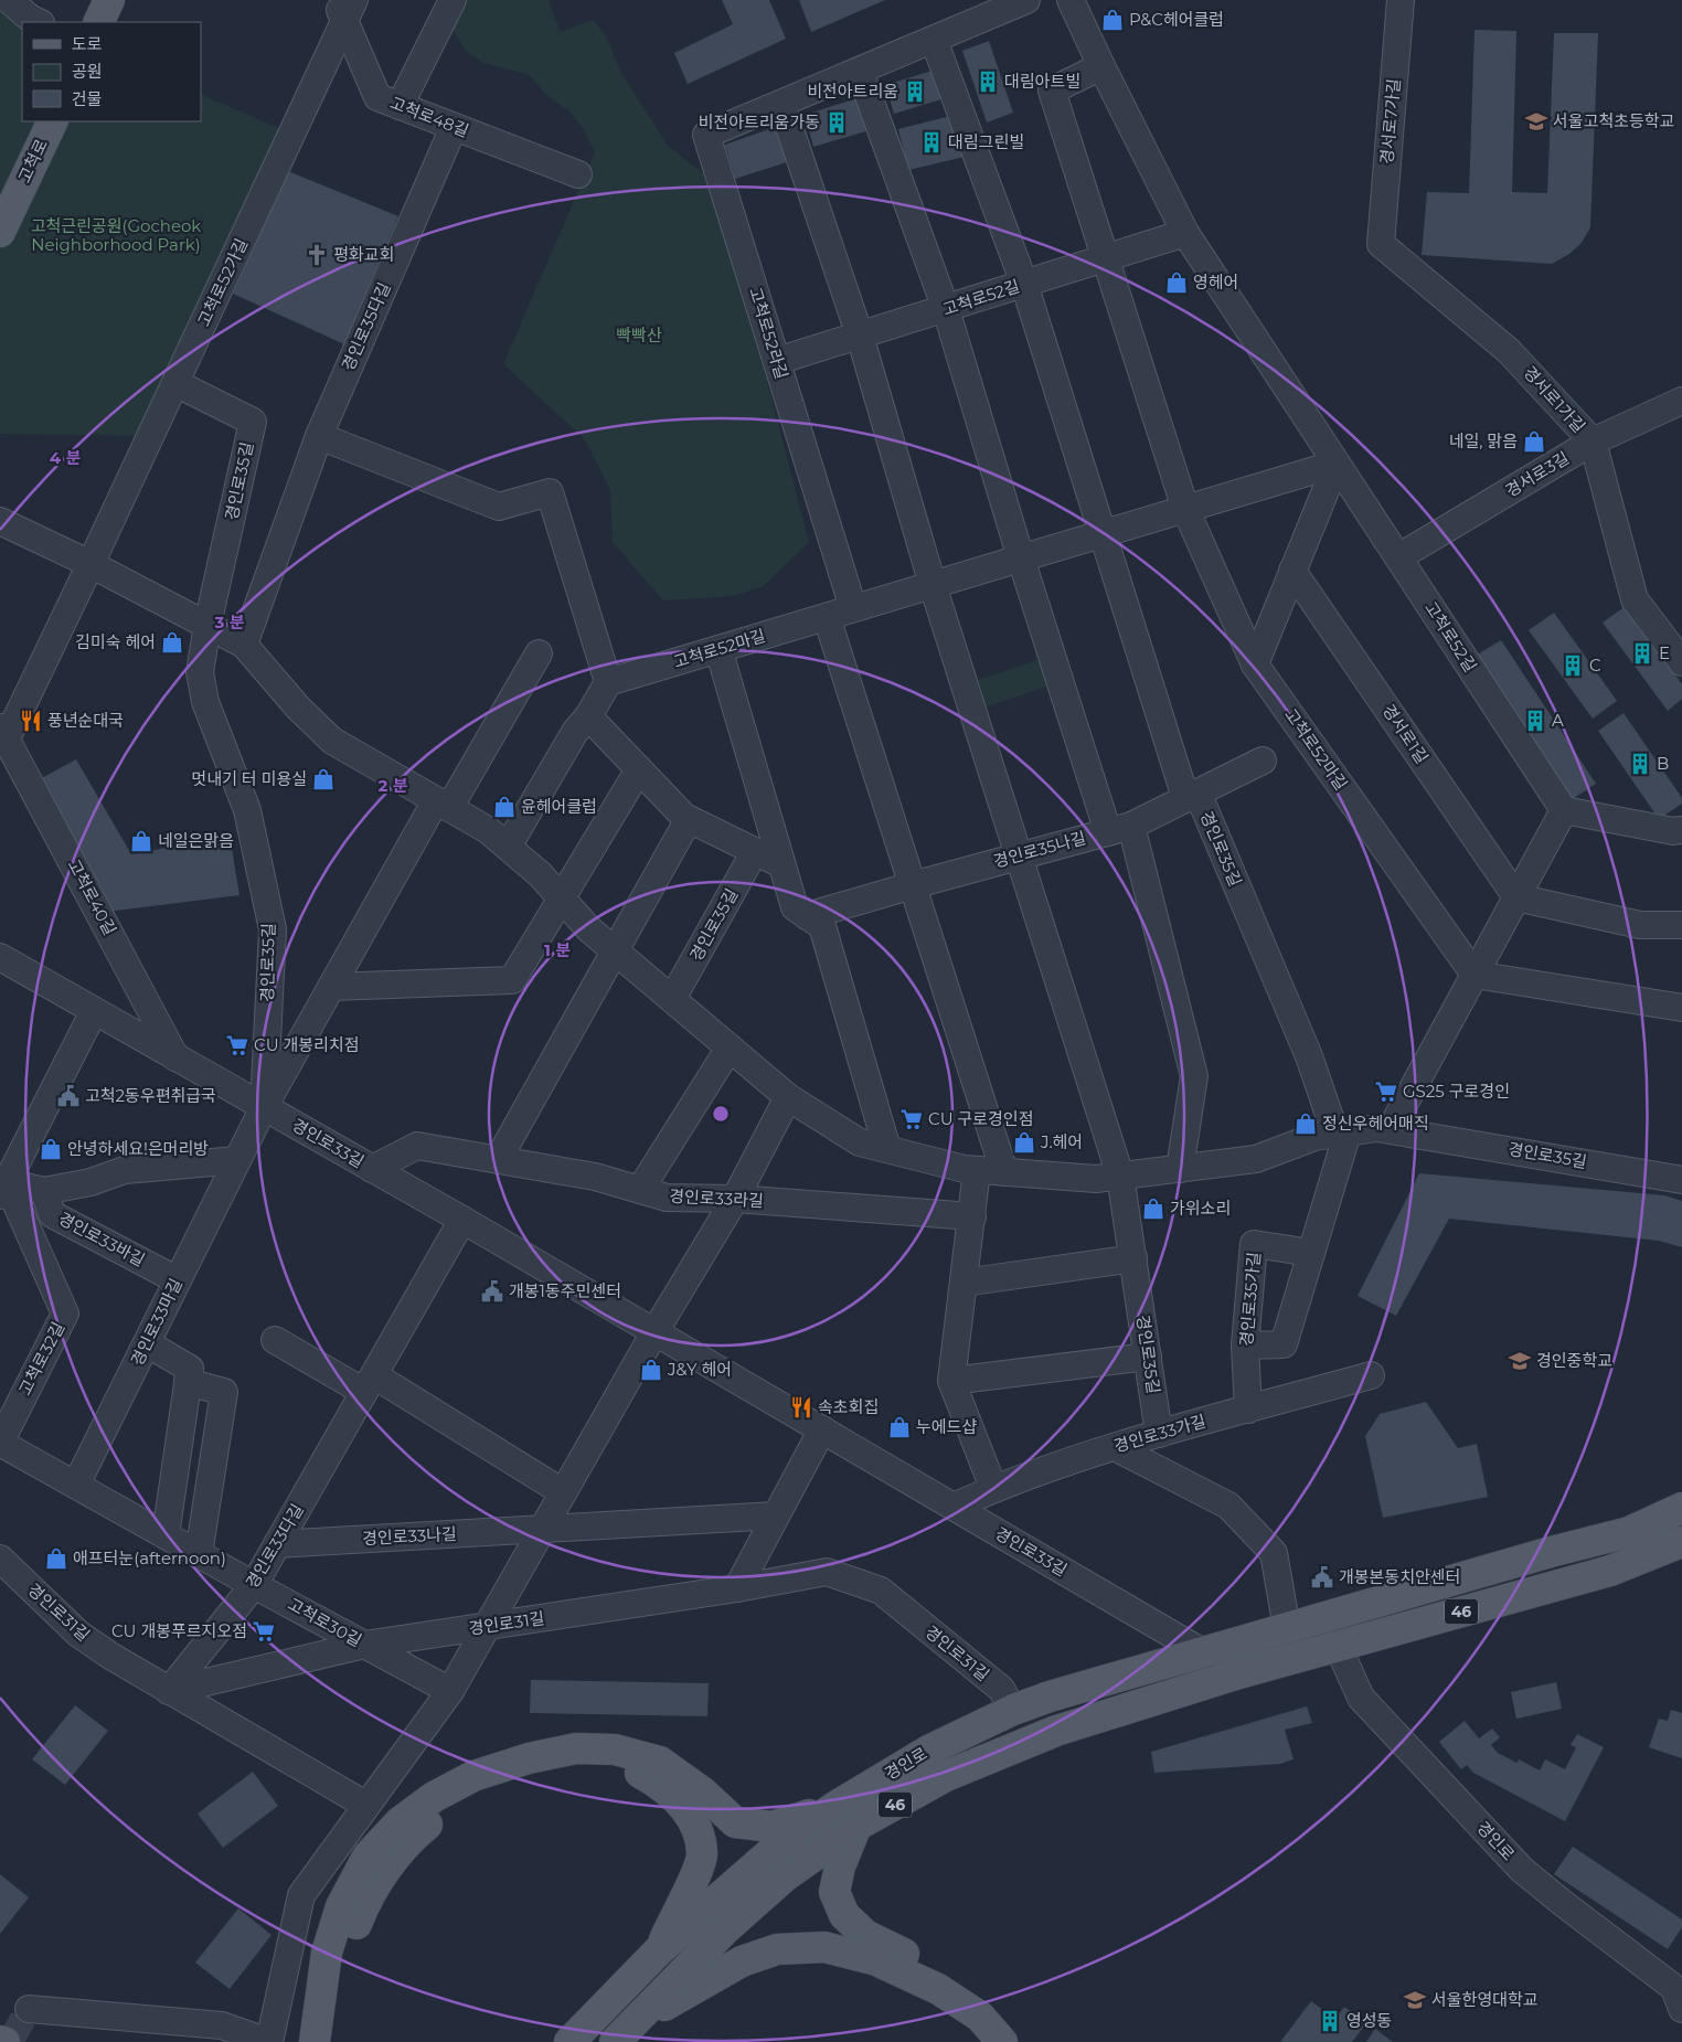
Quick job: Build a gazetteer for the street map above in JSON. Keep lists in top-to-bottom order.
{
  "streets": {
    "main road": ["고척로", "46", "경인로"],
    "street": [
      "고척로48길",
      "경서로7가길",
      "고척로52가길",
      "고척로52길",
      "경인로35다길",
      "고척로52라길",
      "경서로1가길",
      "경서로3길",
      "경인로35길",
      "고척로52마길",
      "경서로1길",
      "경인로35나길",
      "고척로40길",
      "경인로33길",
      "경인로33라길",
      "경인로33바길",
      "경인로35가길",
      "경인로33마길",
      "고척로32길",
      "경인로33가길",
      "경인로33나길",
      "경인로33다길",
      "경인로31길",
      "고척로30길"
    ]
  },
  "crossings": [
    ["고척로48길", "고척로52가길"],
    ["고척로48길", "경인로35다길"],
    ["경서로7가길", "경서로1가길"],
    ["고척로52가길", "경인로35길"],
    ["고척로52가길", "고척로40길"],
    ["고척로52길", "고척로52라길"],
    ["고척로52길", "경서로3길"],
    ["고척로52길", "고척로52마길"],
    ["경인로35다길", "경인로35길"],
    ["고척로52라길", "고척로52마길"],
    ["경서로1가길", "경서로3길"],
    ["경인로35길", "고척로52마길"],
    ["경인로35길", "경인로35나길"],
    ["경인로35길", "고척로40길"],
    ["경인로35길", "경인로33길"],
    ["경인로35길", "경인로33마길"],
    ["경인로35길", "경인로33가길"],
    ["고척로40길", "경인로33길"],
    ["경인로33길", "경인로33라길"],
    ["경인로33길", "경인로33마길"],
    ["경인로33길", "경인로33가길"],
    ["경인로33길", "경인로33다길"],
    ["경인로33길", "경인로"],
    ["경인로33바길", "경인로33마길"],
    ["경인로35가길", "경인로33가길"],
    ["경인로33마길", "고척로30길"],
    ["고척로32길", "고척로30길"],
    ["경인로33나길", "경인로33다길"],
    ["경인로33다길", "경인로31길"],
    ["경인로33다길", "고척로30길"],
    ["경인로31길", "고척로30길"],
    ["경인로31길", "경인로"]
  ],
  "parks": ["고척근린공원(Gocheok Neighborhood Park)", "빡빡산"],
  "places": {
    "shop": [
      "P&C헤어클럽",
      "영헤어",
      "네일, 맑음",
      "김미숙 헤어",
      "멋내기 터 미용실",
      "윤헤어클럽",
      "네일은맑음",
      "정신우헤어매직",
      "J.헤어",
      "안녕하세요!은머리방",
      "가위소리",
      "J&Y 헤어",
      "누에드샵",
      "애프터눈(afternoon)"
    ],
    "building": [
      "대림아트빌",
      "비전아트리움",
      "비전아트리움가동",
      "대림그린빌",
      "E",
      "C",
      "A",
      "B",
      "영성동"
    ],
    "school or university": ["서울고척초등학교", "경인중학교", "서울한영대학교"],
    "church": ["평화교회"],
    "restaurant": ["풍년순대국", "속초회집"],
    "supermarket": [
      "CU 개봉리치점",
      "GS25 구로경인",
      "CU 구로경인점",
      "CU 개봉푸르지오점"
    ],
    "public building": ["고척2동우편취급국", "개봉1동주민센터", "개봉본동치안센터"]
  },
  "legend": ["도로", "공원", "건물"],
  "rings": [
    "4 분",
    "3 분",
    "2 분",
    "1 분"
  ]
}
